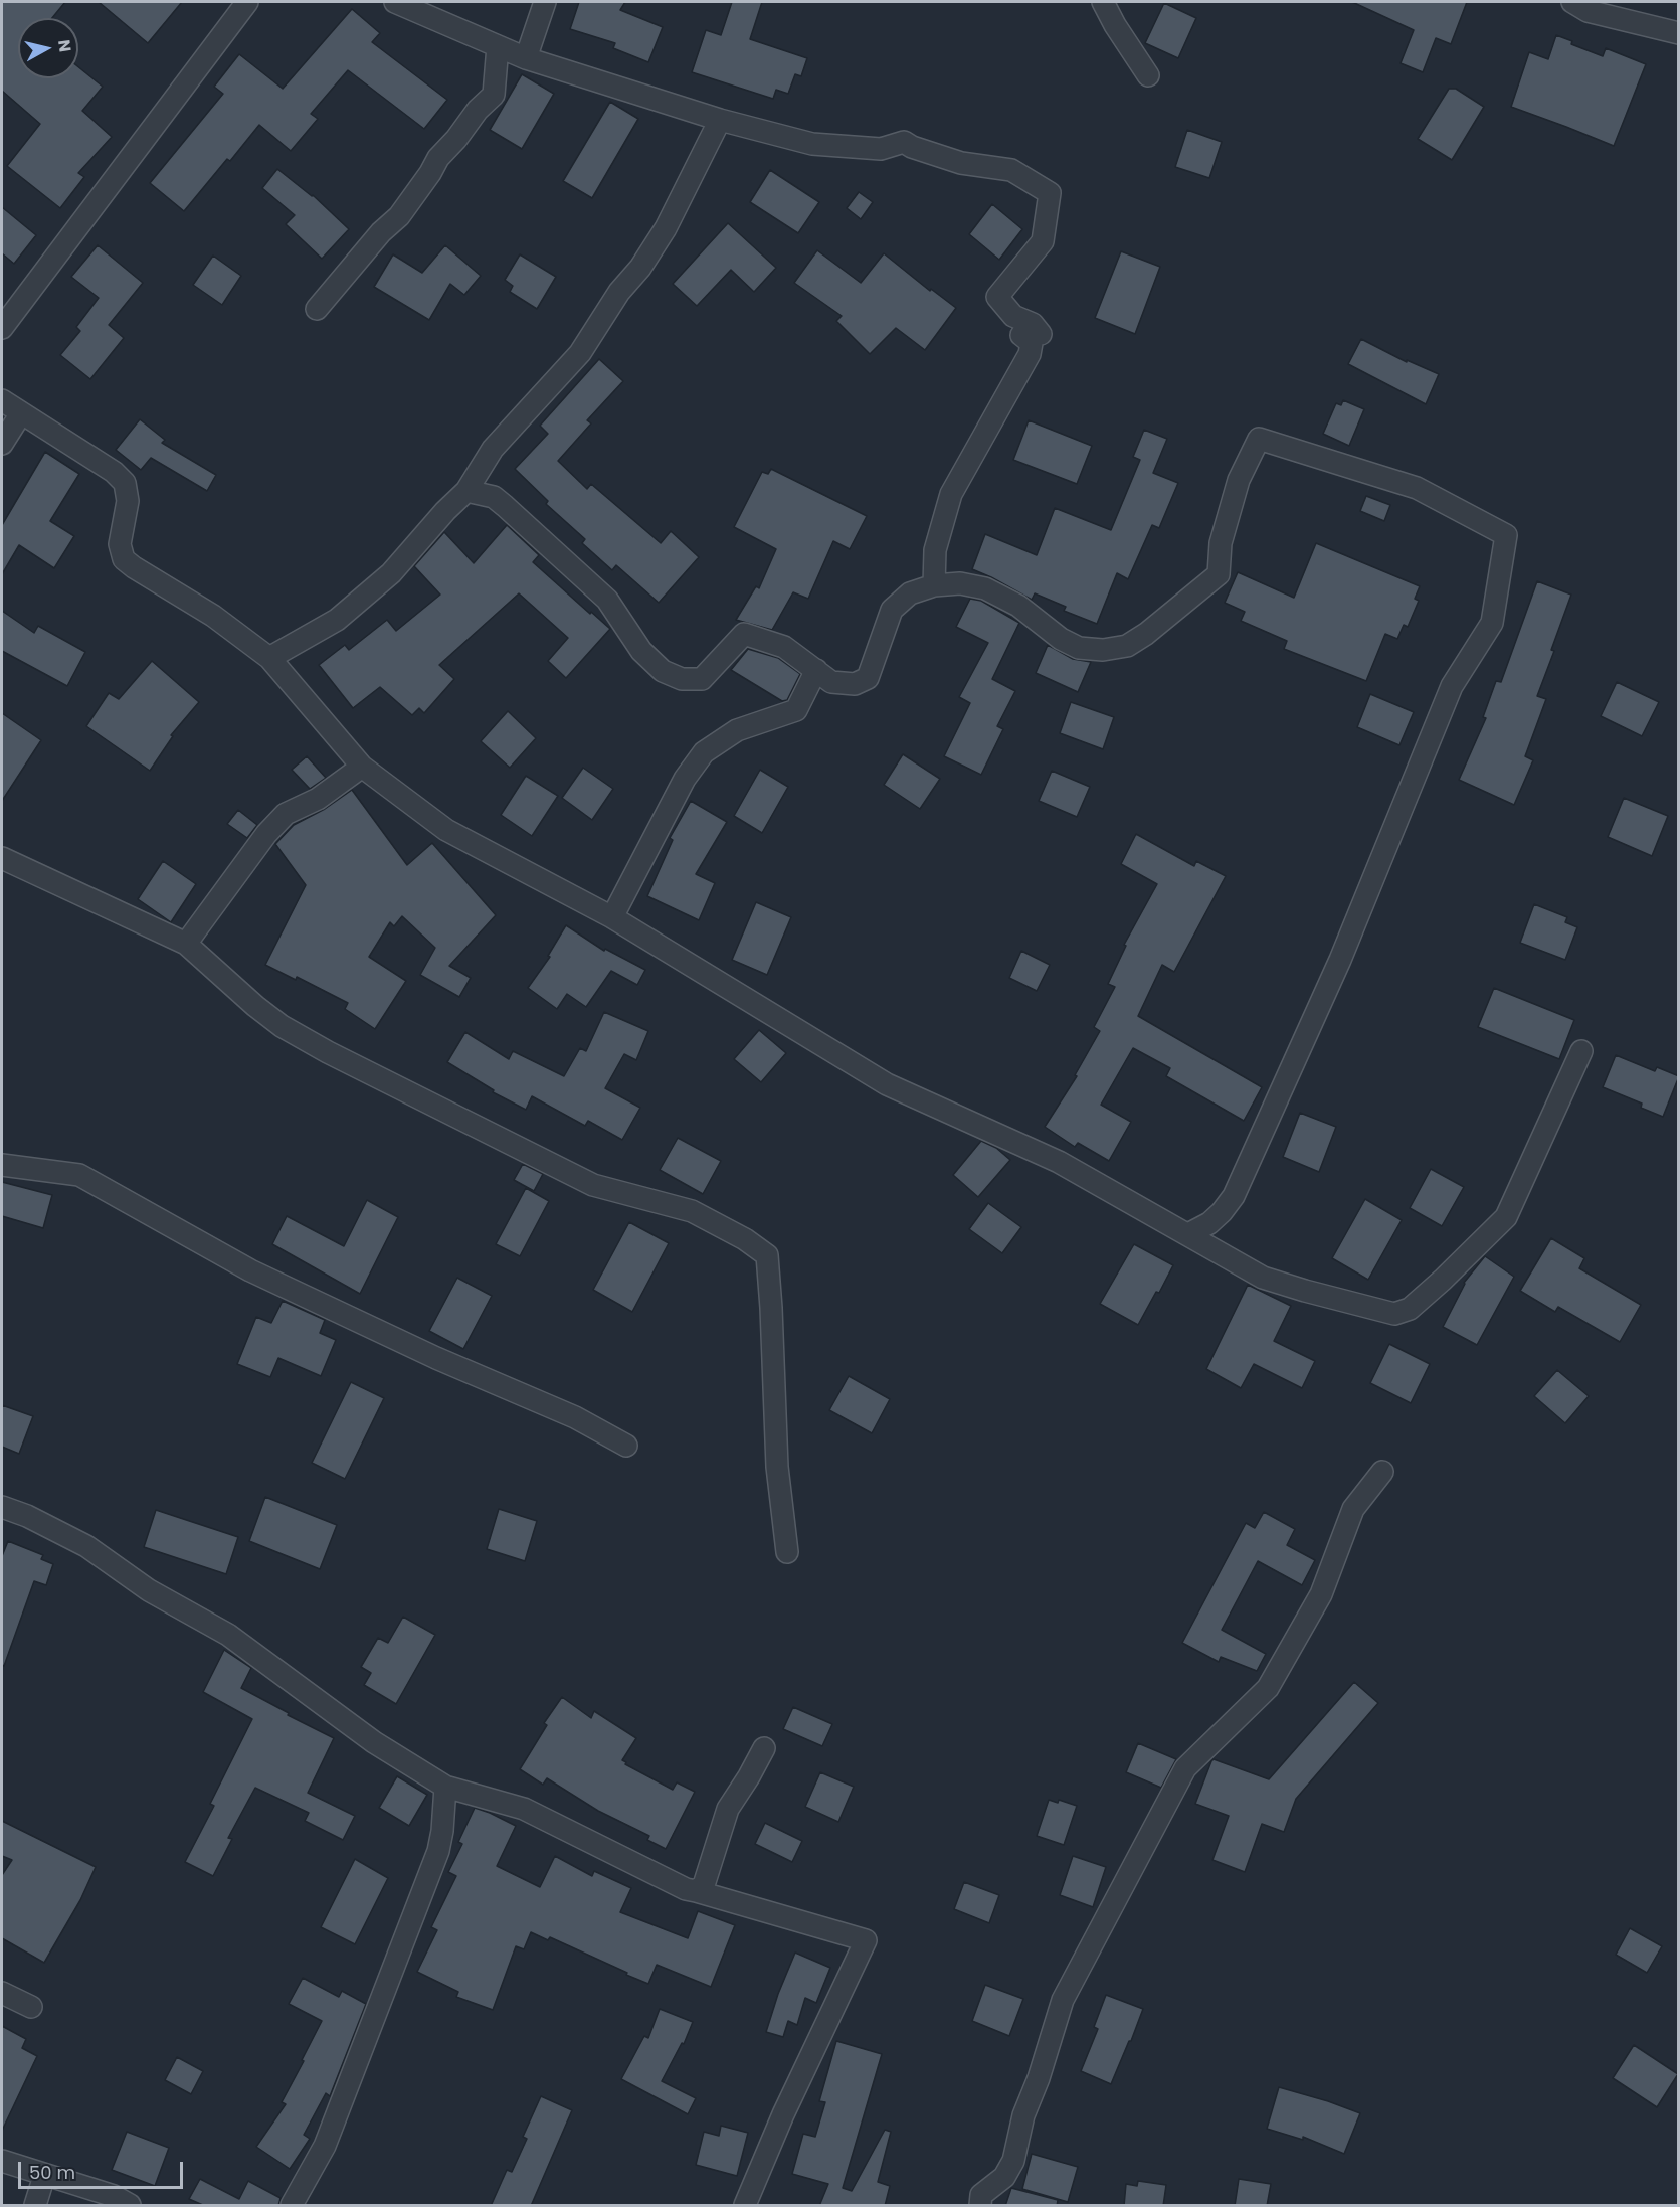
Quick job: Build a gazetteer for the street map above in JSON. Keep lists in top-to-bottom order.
{
  "scale_bar": "50 m",
  "north": "right"
}
